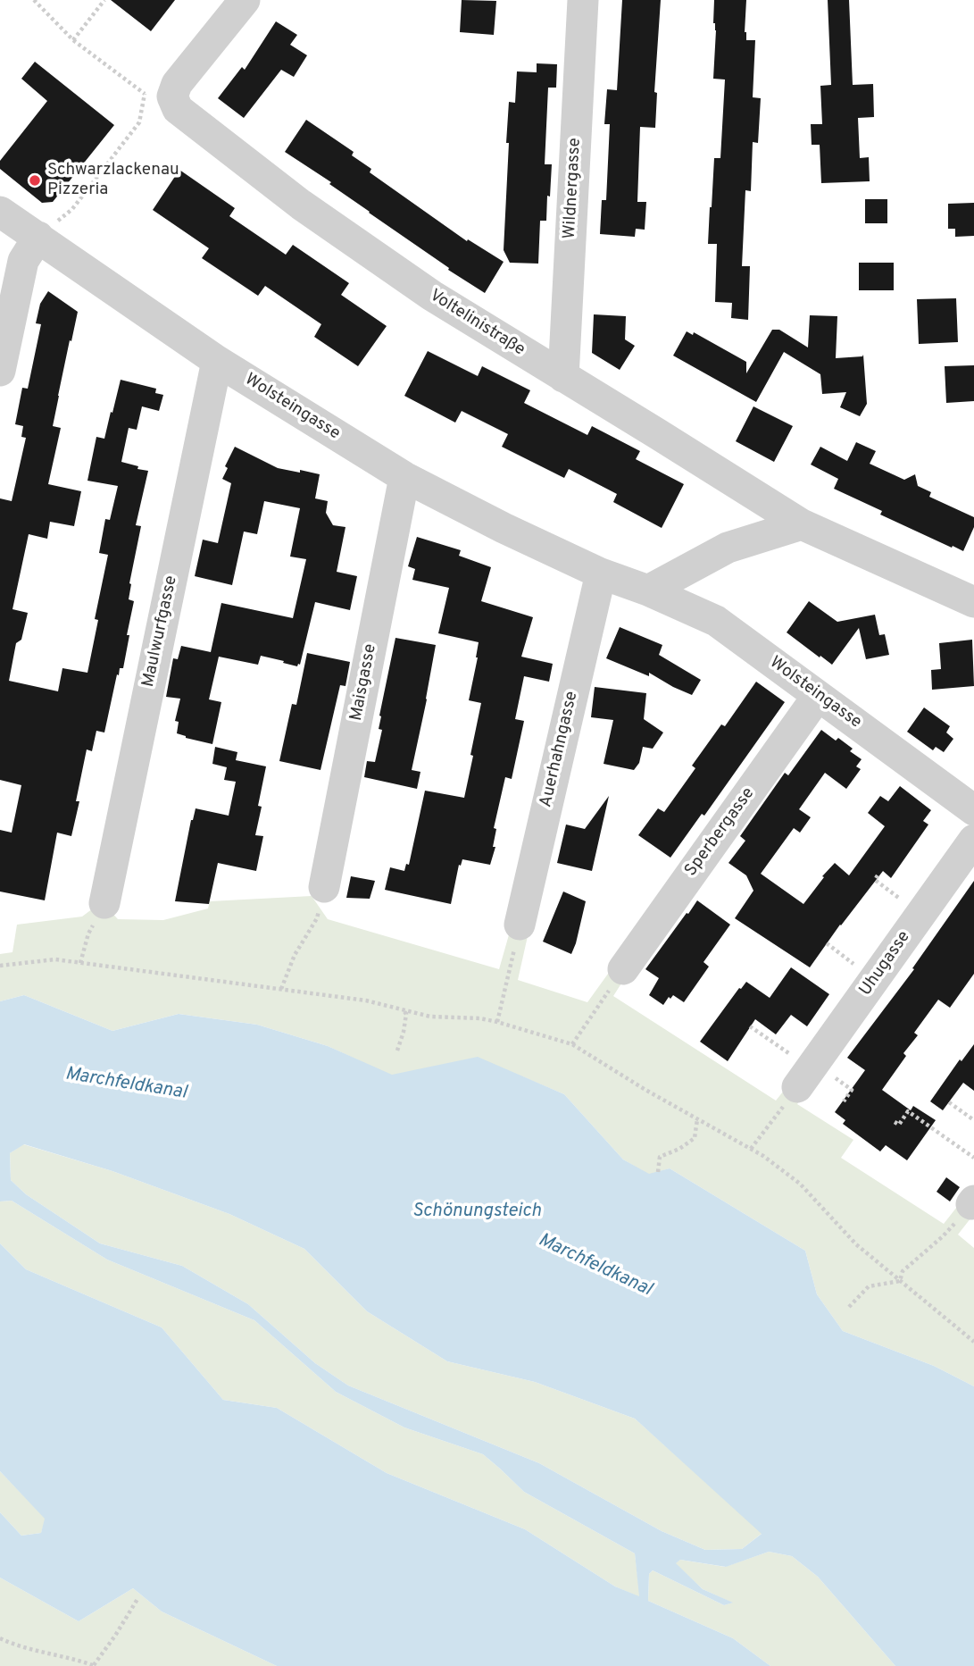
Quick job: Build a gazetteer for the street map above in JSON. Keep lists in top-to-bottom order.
{
  "streets": {
    "street": [
      "Wildnergasse",
      "Voltelinistraße",
      "Wolsteingasse",
      "Maulwurfgasse",
      "Maisgasse",
      "Auerhahngasse",
      "Sperbergasse",
      "Uhugasse"
    ]
  },
  "crossings": [
    ["Wildnergasse", "Voltelinistraße"],
    ["Wolsteingasse", "Maulwurfgasse"],
    ["Wolsteingasse", "Maisgasse"],
    ["Wolsteingasse", "Auerhahngasse"],
    ["Wolsteingasse", "Sperbergasse"]
  ],
  "water": ["Marchfeldkanal", "Schönungsteich"],
  "places": ["Schwarzlackenau Pizzeria"]
}
